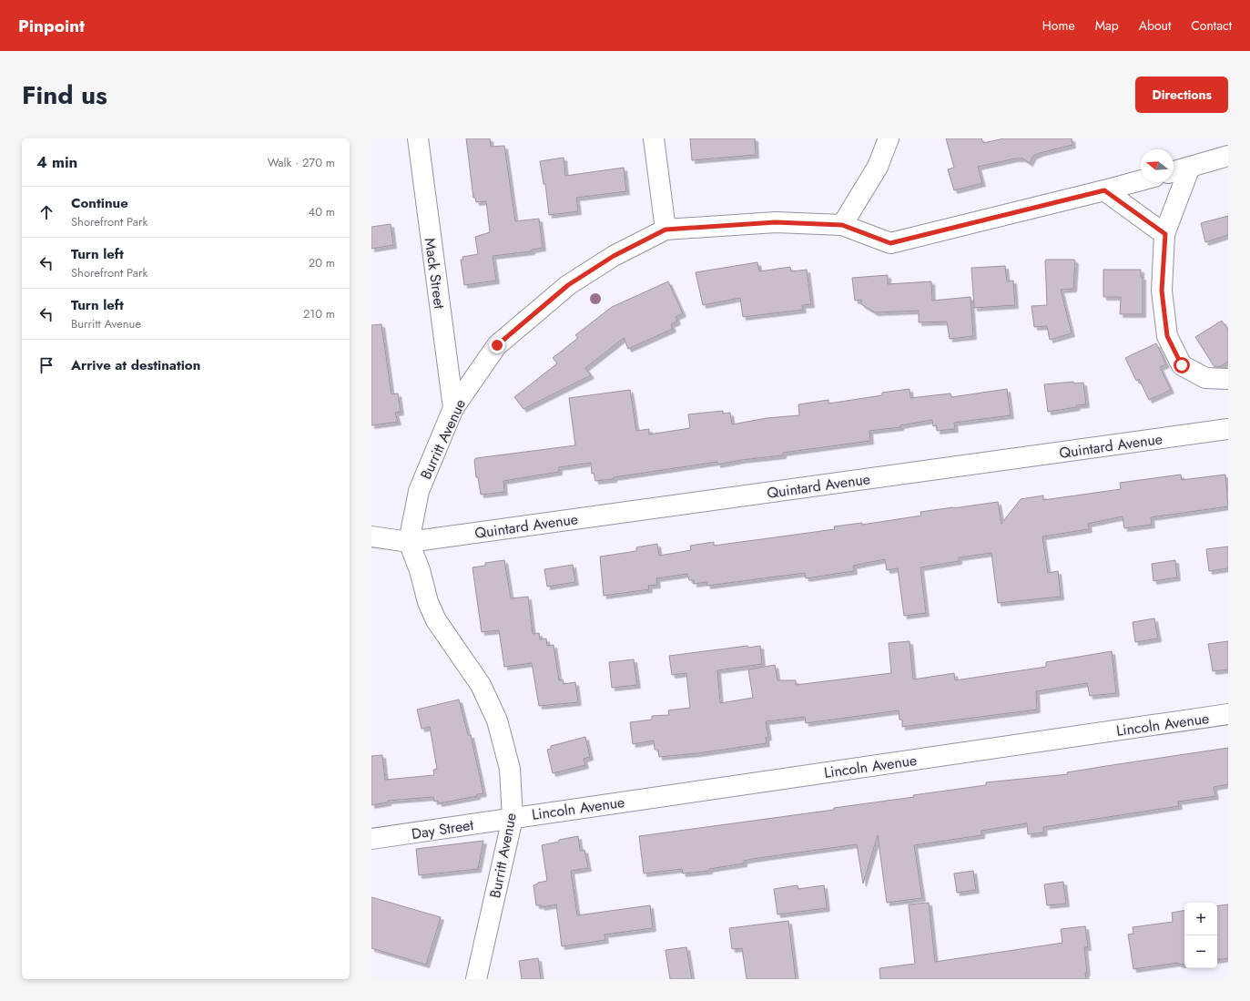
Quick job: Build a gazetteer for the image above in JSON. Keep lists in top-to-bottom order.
{
  "streets": {
    "street": [
      "Mack Street",
      "Burritt Avenue",
      "Quintard Avenue",
      "Lincoln Avenue",
      "Day Street"
    ]
  },
  "crossings": [
    ["Mack Street", "Burritt Avenue"],
    ["Burritt Avenue", "Quintard Avenue"],
    ["Burritt Avenue", "Lincoln Avenue"],
    ["Burritt Avenue", "Day Street"],
    ["Lincoln Avenue", "Day Street"]
  ],
  "north": "left",
  "page": {
    "header": "Pinpoint",
    "nav": [
      "Home",
      "Map",
      "About",
      "Contact"
    ],
    "title": "Find us",
    "buttons": "Directions",
    "heading": ["4 min", "Walk · 270 m"],
    "list": [
      ["Continue", "Shorefront Park", "40 m"],
      ["Turn left", "Shorefront Park", "20 m"],
      ["Turn left", "Burritt Avenue", "210 m"],
      "Arrive at destination"
    ],
    "map_buttons": ["+", "−"]
  }
}
